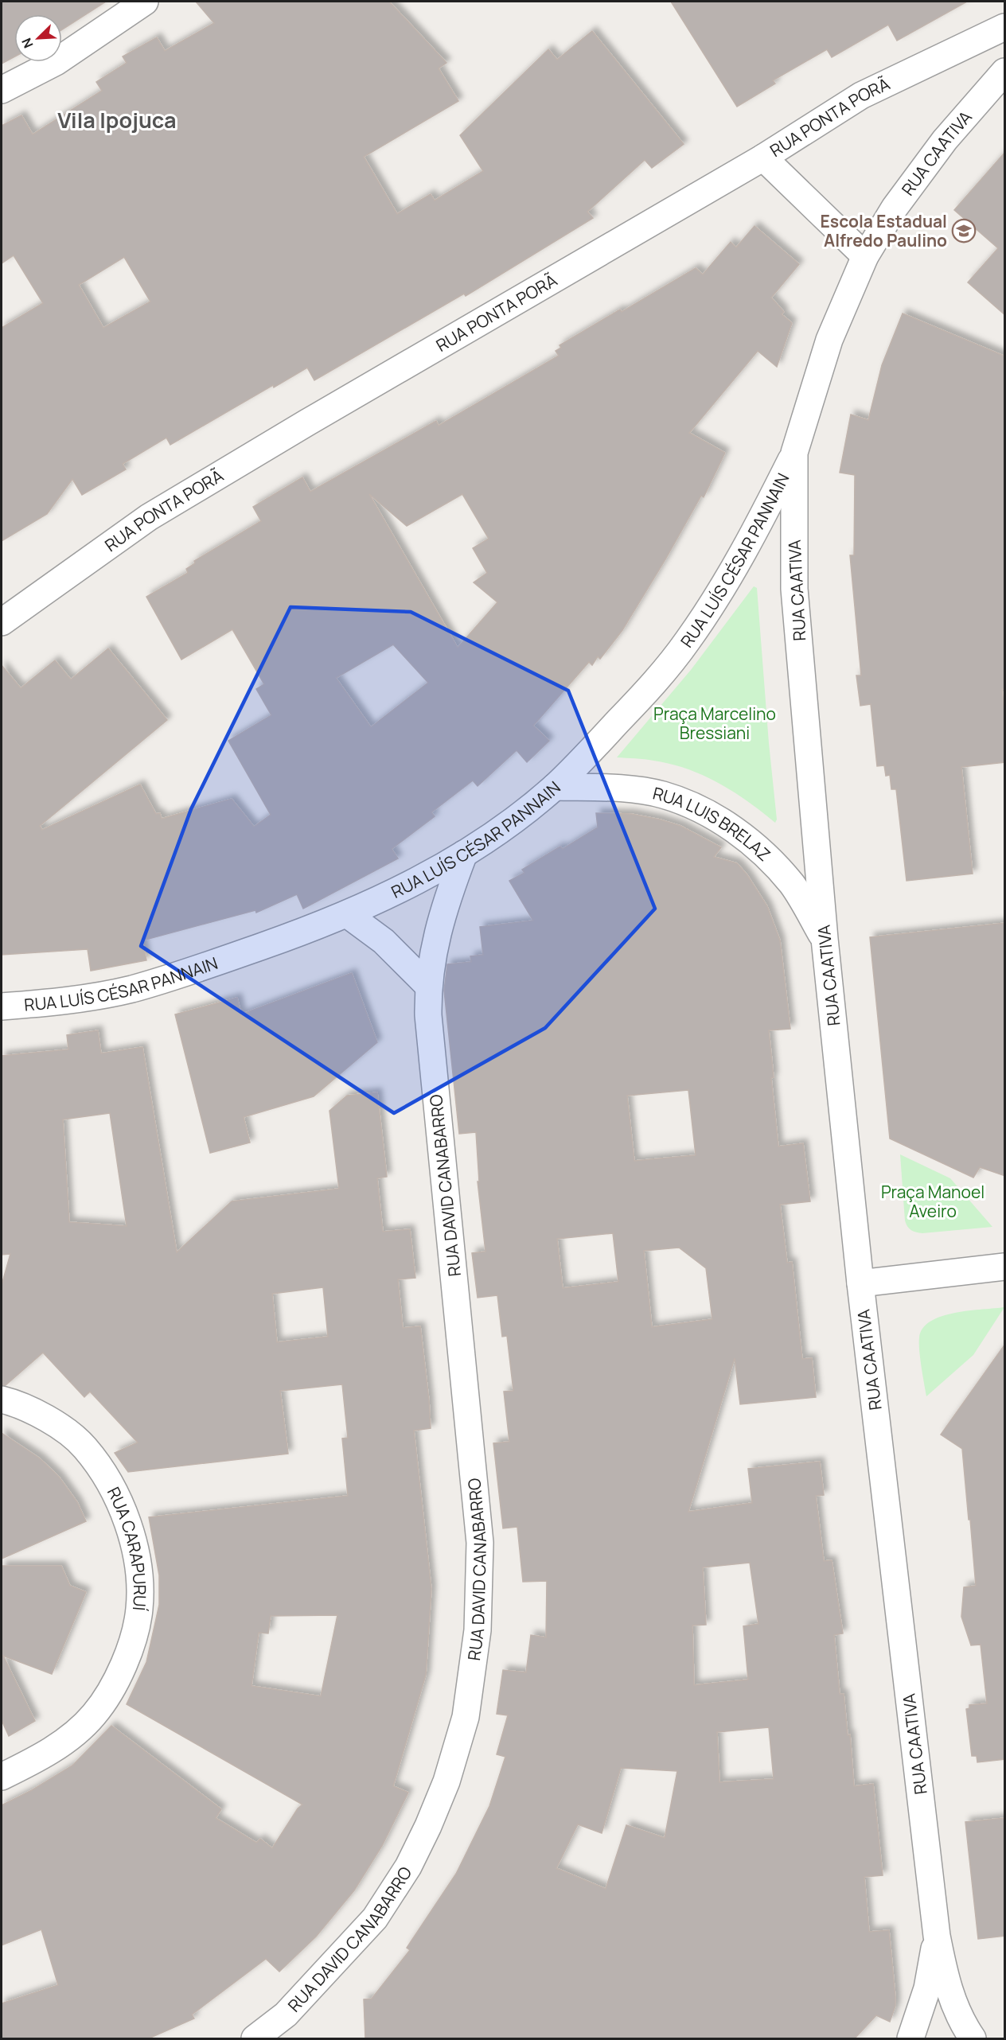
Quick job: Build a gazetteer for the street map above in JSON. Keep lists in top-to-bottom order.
{
  "streets": {
    "street": [
      "RUA PONTA PORÃ",
      "RUA CAATIVA",
      "RUA LUÍS CÉSAR PANNAIN",
      "RUA LUIS BRELAZ",
      "RUA DAVID CANABARRO",
      "RUA CARAPURUÍ"
    ]
  },
  "crossings": [
    ["RUA CAATIVA", "RUA LUÍS CÉSAR PANNAIN"],
    ["RUA CAATIVA", "RUA LUIS BRELAZ"],
    ["RUA LUÍS CÉSAR PANNAIN", "RUA LUIS BRELAZ"],
    ["RUA LUÍS CÉSAR PANNAIN", "RUA DAVID CANABARRO"]
  ],
  "districts": ["Vila Ipojuca"],
  "parks": ["Praça Marcelino Bressiani", "Praça Manoel Aveiro"],
  "places": {
    "school or university": ["Escola Estadual Alfredo Paulino"]
  },
  "north": "bottom left"
}
